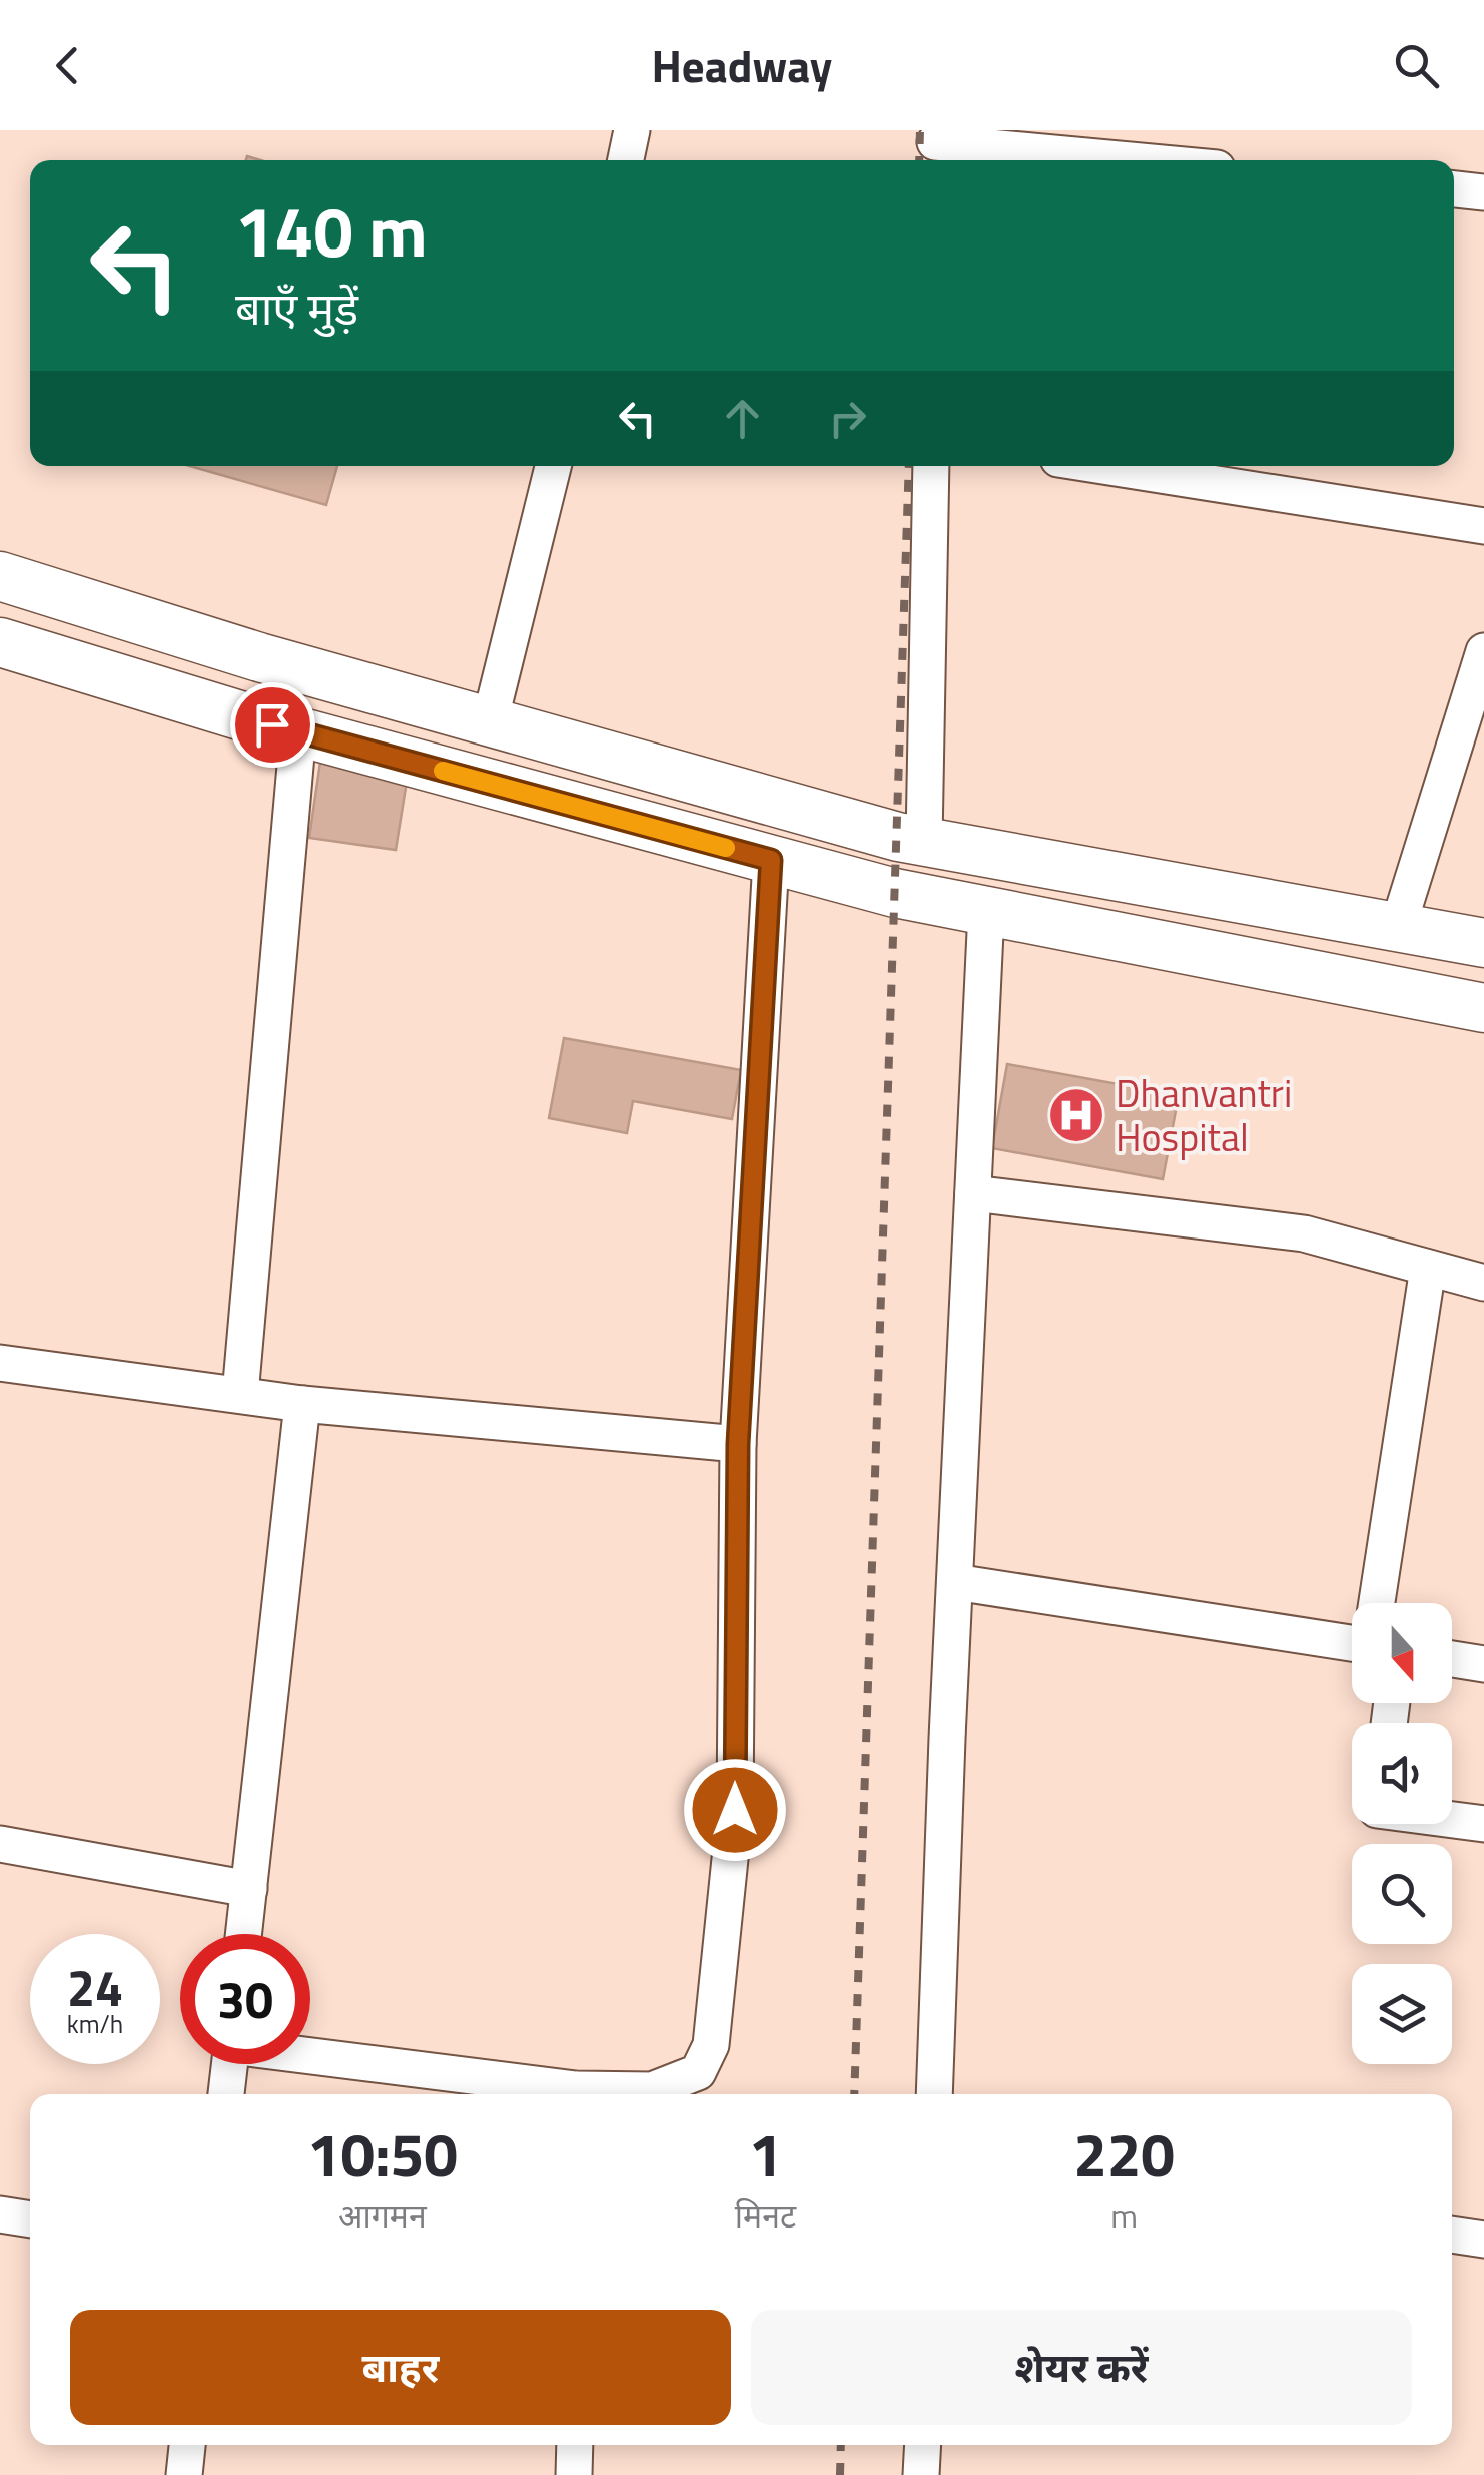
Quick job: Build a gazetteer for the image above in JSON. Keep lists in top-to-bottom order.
{
  "places": {
    "hospital": ["Dhanvantri Hospital"]
  },
  "north": "bottom",
  "page": {
    "header": "Headway",
    "turn": ["140 m", "बाएँ मुड़ें"],
    "speed": "24 km/h",
    "limit": "30",
    "eta": [
      "10:50",
      "आगमन",
      "1",
      "मिनट",
      "220",
      "m"
    ],
    "buttons": ["बाहर", "शेयर करें"]
  }
}
